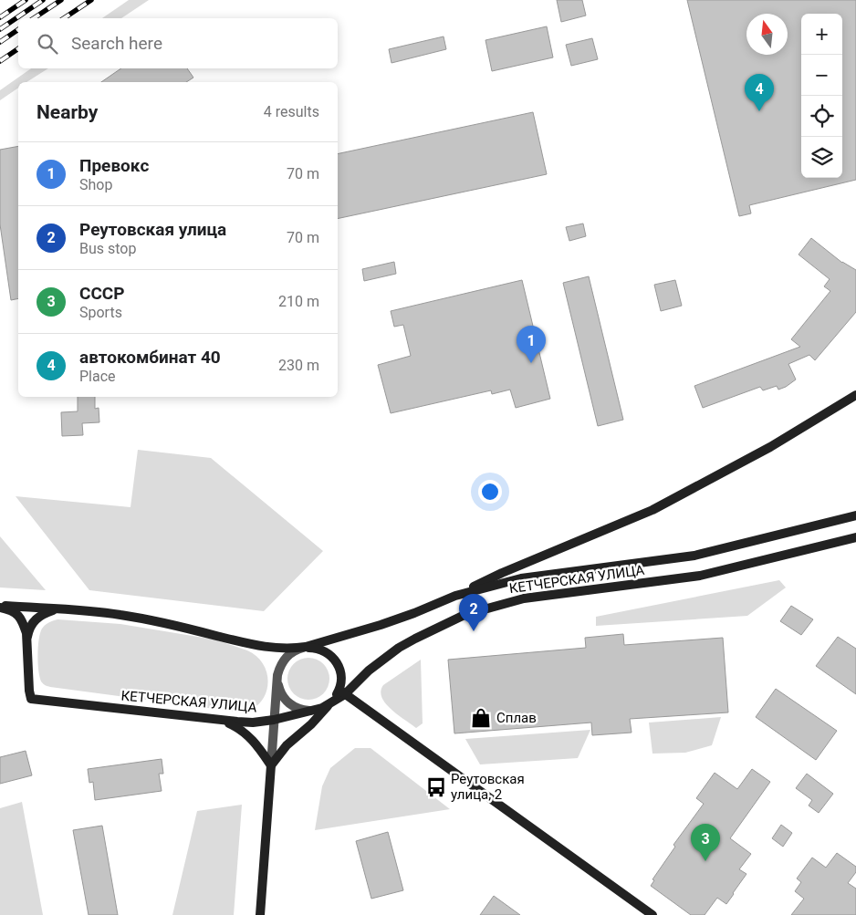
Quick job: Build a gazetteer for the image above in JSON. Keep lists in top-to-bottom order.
{
  "streets": {
    "main road": ["КЕТЧЕРСКАЯ УЛИЦА"]
  },
  "places": {
    "shop": ["Сплав"],
    "bus stop": ["Реутовская улица, 2"]
  },
  "north": "top",
  "page": {
    "map_buttons": ["+", "−"],
    "search": "Search here",
    "pins": [
      "4",
      "1",
      "2",
      "3"
    ],
    "heading": ["Nearby", "4 results"],
    "list": [
      {
        "mark": "1",
        "name": "Превокс",
        "note": "Shop",
        "value": "70 m"
      },
      {
        "mark": "2",
        "name": "Реутовская улица",
        "note": "Bus stop",
        "value": "70 m"
      },
      {
        "mark": "3",
        "name": "СССР",
        "note": "Sports",
        "value": "210 m"
      },
      {
        "mark": "4",
        "name": "автокомбинат 40",
        "note": "Place",
        "value": "230 m"
      }
    ]
  }
}
